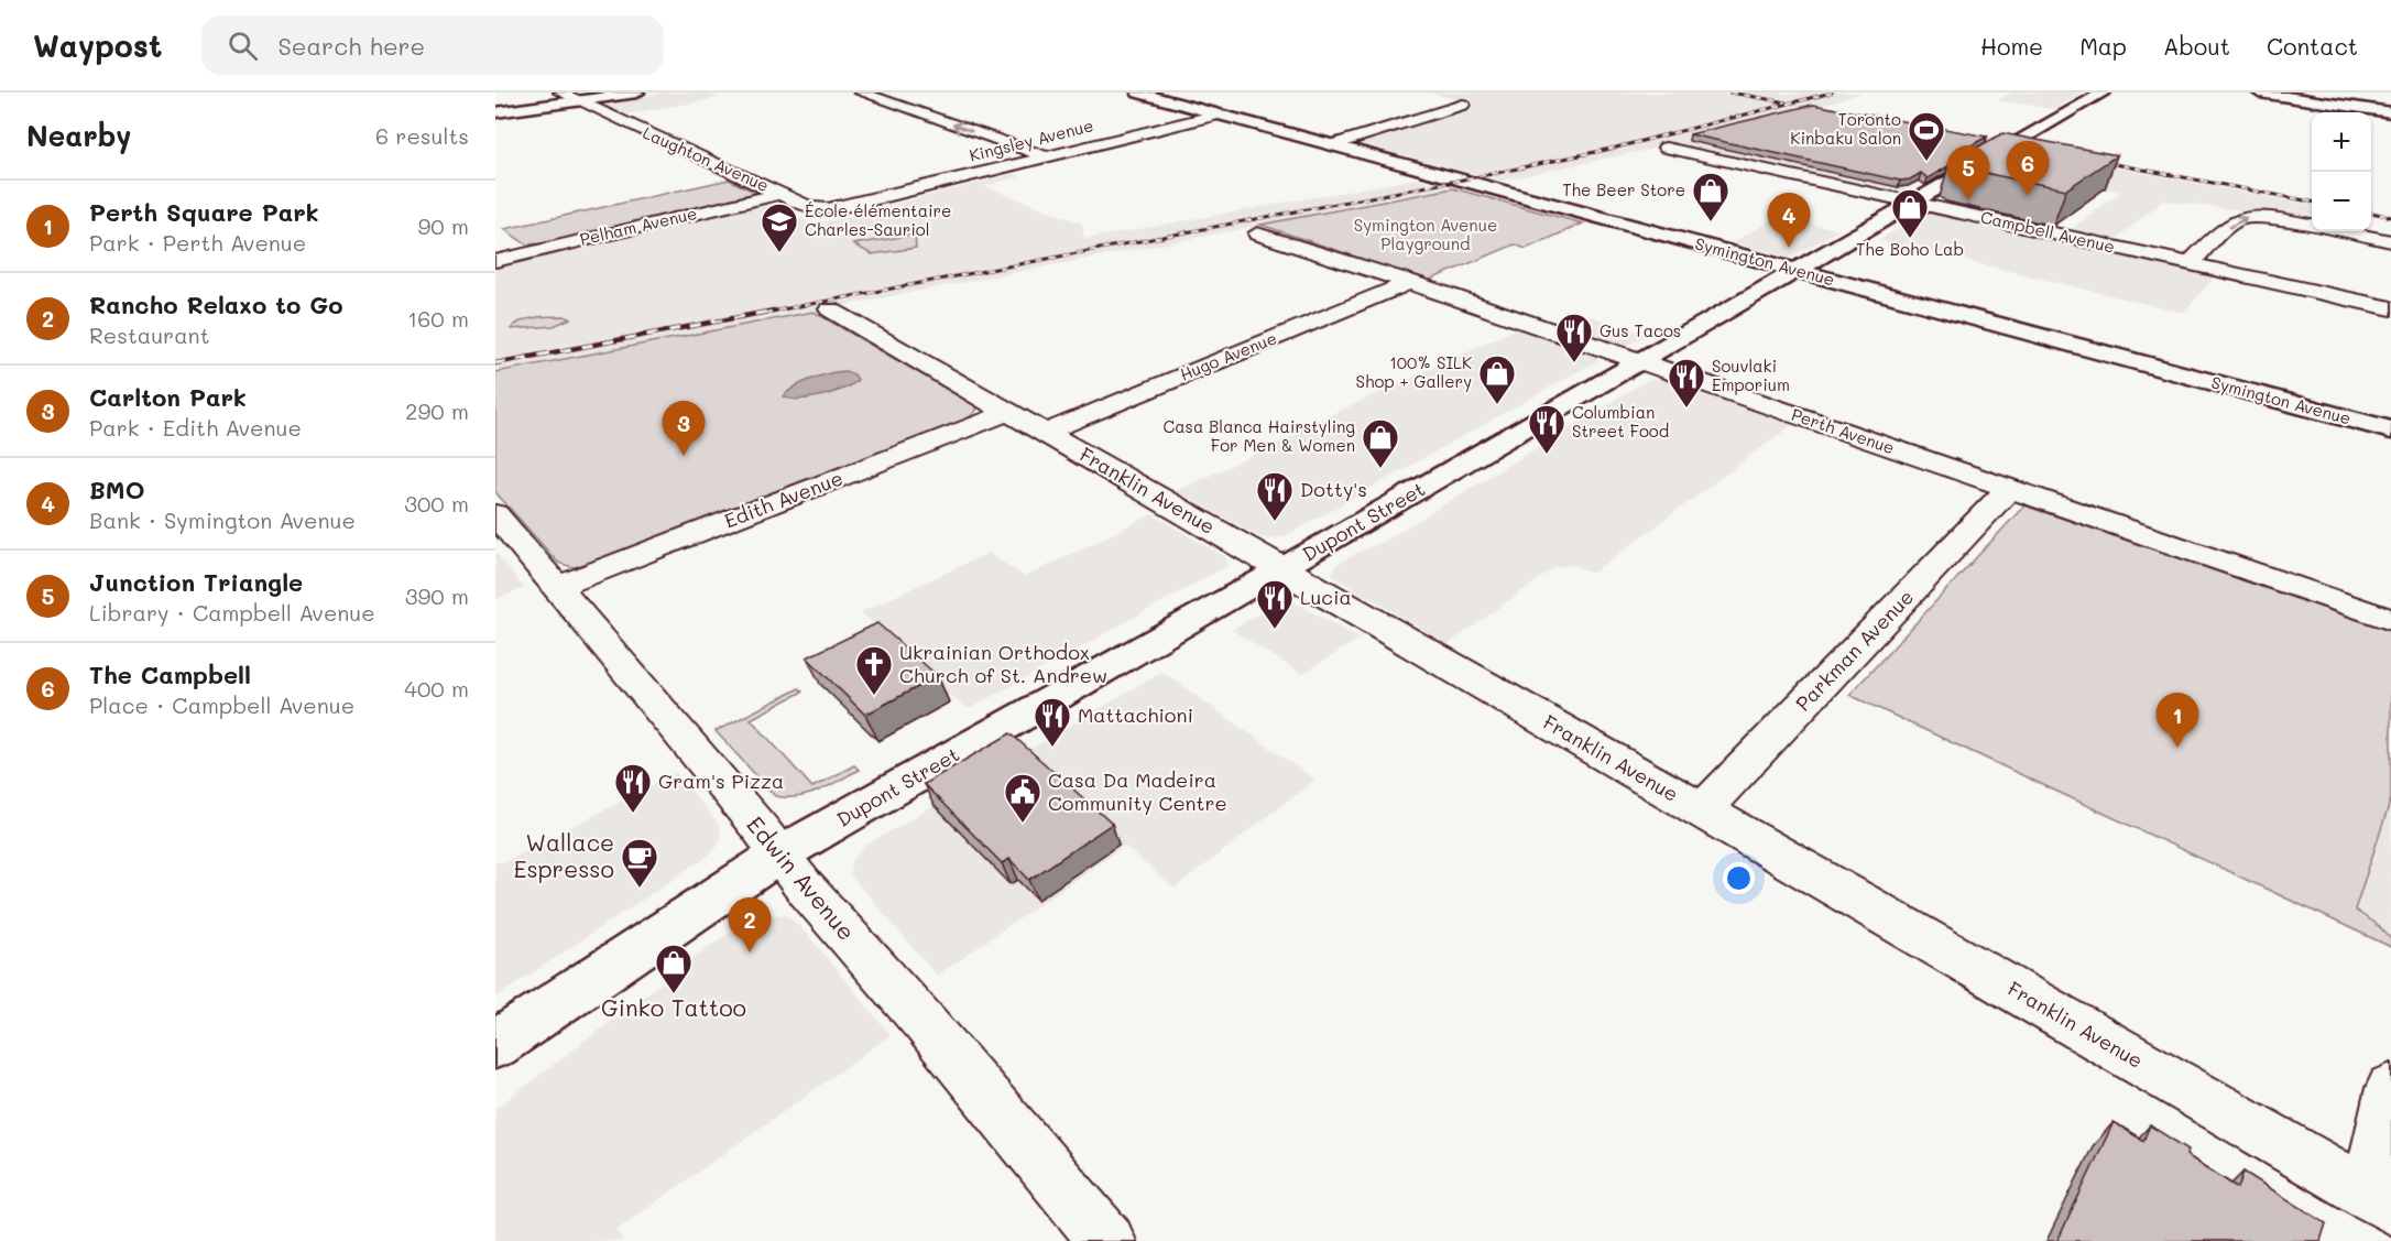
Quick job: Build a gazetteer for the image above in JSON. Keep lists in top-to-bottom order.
{
  "streets": {
    "main road": ["Symington Avenue", "Dupont Street"],
    "street": [
      "Kingsley Avenue",
      "Laughton Avenue",
      "Pelham Avenue",
      "Campbell Avenue",
      "Hugo Avenue",
      "Perth Avenue",
      "Franklin Avenue",
      "Edith Avenue",
      "Parkman Avenue",
      "Edwin Avenue"
    ]
  },
  "crossings": [
    ["Kingsley Avenue", "Laughton Avenue"],
    ["Kingsley Avenue", "Symington Avenue"],
    ["Laughton Avenue", "Pelham Avenue"],
    ["Campbell Avenue", "Dupont Street"],
    ["Symington Avenue", "Dupont Street"],
    ["Hugo Avenue", "Perth Avenue"],
    ["Hugo Avenue", "Franklin Avenue"],
    ["Perth Avenue", "Dupont Street"],
    ["Perth Avenue", "Parkman Avenue"],
    ["Franklin Avenue", "Edith Avenue"],
    ["Franklin Avenue", "Dupont Street"],
    ["Franklin Avenue", "Parkman Avenue"],
    ["Edith Avenue", "Edwin Avenue"],
    ["Dupont Street", "Edwin Avenue"]
  ],
  "parks": ["Symington Avenue Playground"],
  "places": {
    "sports": ["Toronto Kinbaku Salon"],
    "shop": [
      "The Beer Store",
      "The Boho Lab",
      "100% SILK Shop + Gallery",
      "Casa Blanca Hairstyling For Men & Women",
      "Ginko Tattoo"
    ],
    "school or university": ["École élémentaire Charles-Sauriol"],
    "restaurant": [
      "Gus Tacos",
      "Souvlaki Emporium",
      "Columbian Street Food",
      "Dotty's",
      "Lucia",
      "Mattachioni",
      "Gram's Pizza"
    ],
    "church": ["Ukrainian Orthodox Church of St. Andrew"],
    "public building": ["Casa Da Madeira Community Centre"],
    "cafe": ["Wallace Espresso"]
  },
  "page": {
    "header": "Waypost",
    "search": "Search here",
    "nav": [
      "Home",
      "Map",
      "About",
      "Contact"
    ],
    "heading": ["Nearby", "6 results"],
    "map_buttons": ["+", "−"],
    "pins": [
      "6",
      "5",
      "4",
      "3",
      "1",
      "2"
    ],
    "list": [
      {
        "mark": "1",
        "name": "Perth Square Park",
        "note": "Park · Perth Avenue",
        "value": "90 m"
      },
      {
        "mark": "2",
        "name": "Rancho Relaxo to Go",
        "note": "Restaurant",
        "value": "160 m"
      },
      {
        "mark": "3",
        "name": "Carlton Park",
        "note": "Park · Edith Avenue",
        "value": "290 m"
      },
      {
        "mark": "4",
        "name": "BMO",
        "note": "Bank · Symington Avenue",
        "value": "300 m"
      },
      {
        "mark": "5",
        "name": "Junction Triangle",
        "note": "Library · Campbell Avenue",
        "value": "390 m"
      },
      {
        "mark": "6",
        "name": "The Campbell",
        "note": "Place · Campbell Avenue",
        "value": "400 m"
      }
    ]
  }
}
